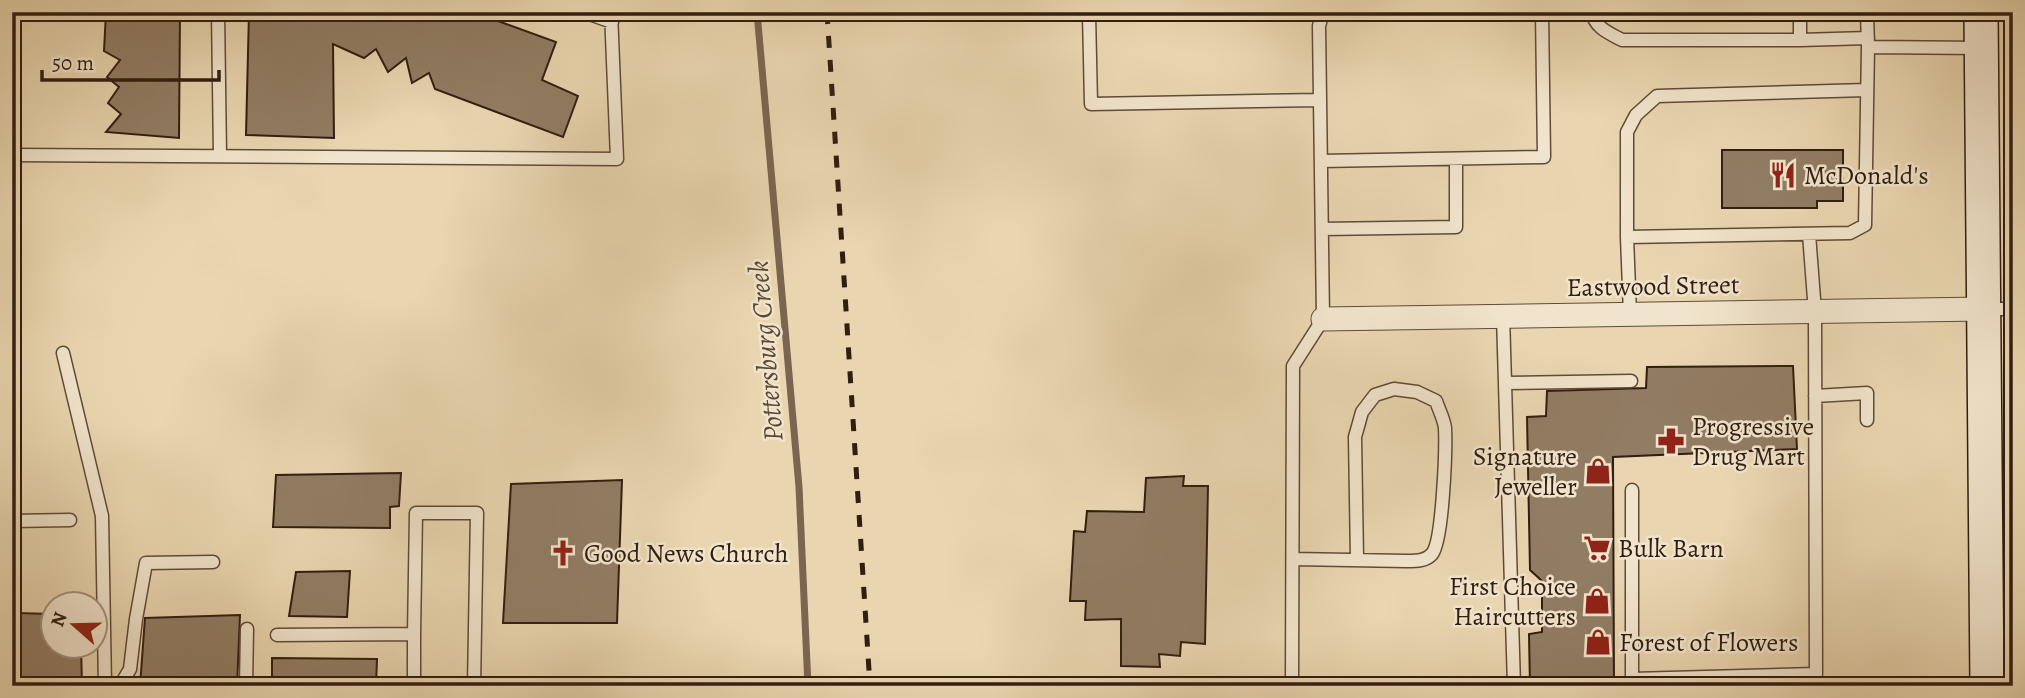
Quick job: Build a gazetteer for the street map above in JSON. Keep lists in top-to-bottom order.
{
  "streets": {
    "street": ["Eastwood Street"]
  },
  "water": ["Pottersburg Creek"],
  "places": {
    "restaurant": ["McDonald's"],
    "pharmacy": ["Progressive Drug Mart"],
    "shop": ["Signature Jeweller", "First Choice Haircutters", "Forest of Flowers"],
    "supermarket": ["Bulk Barn"],
    "church": ["Good News Church"]
  },
  "scale_bar": "50 m",
  "north": "left"
}
